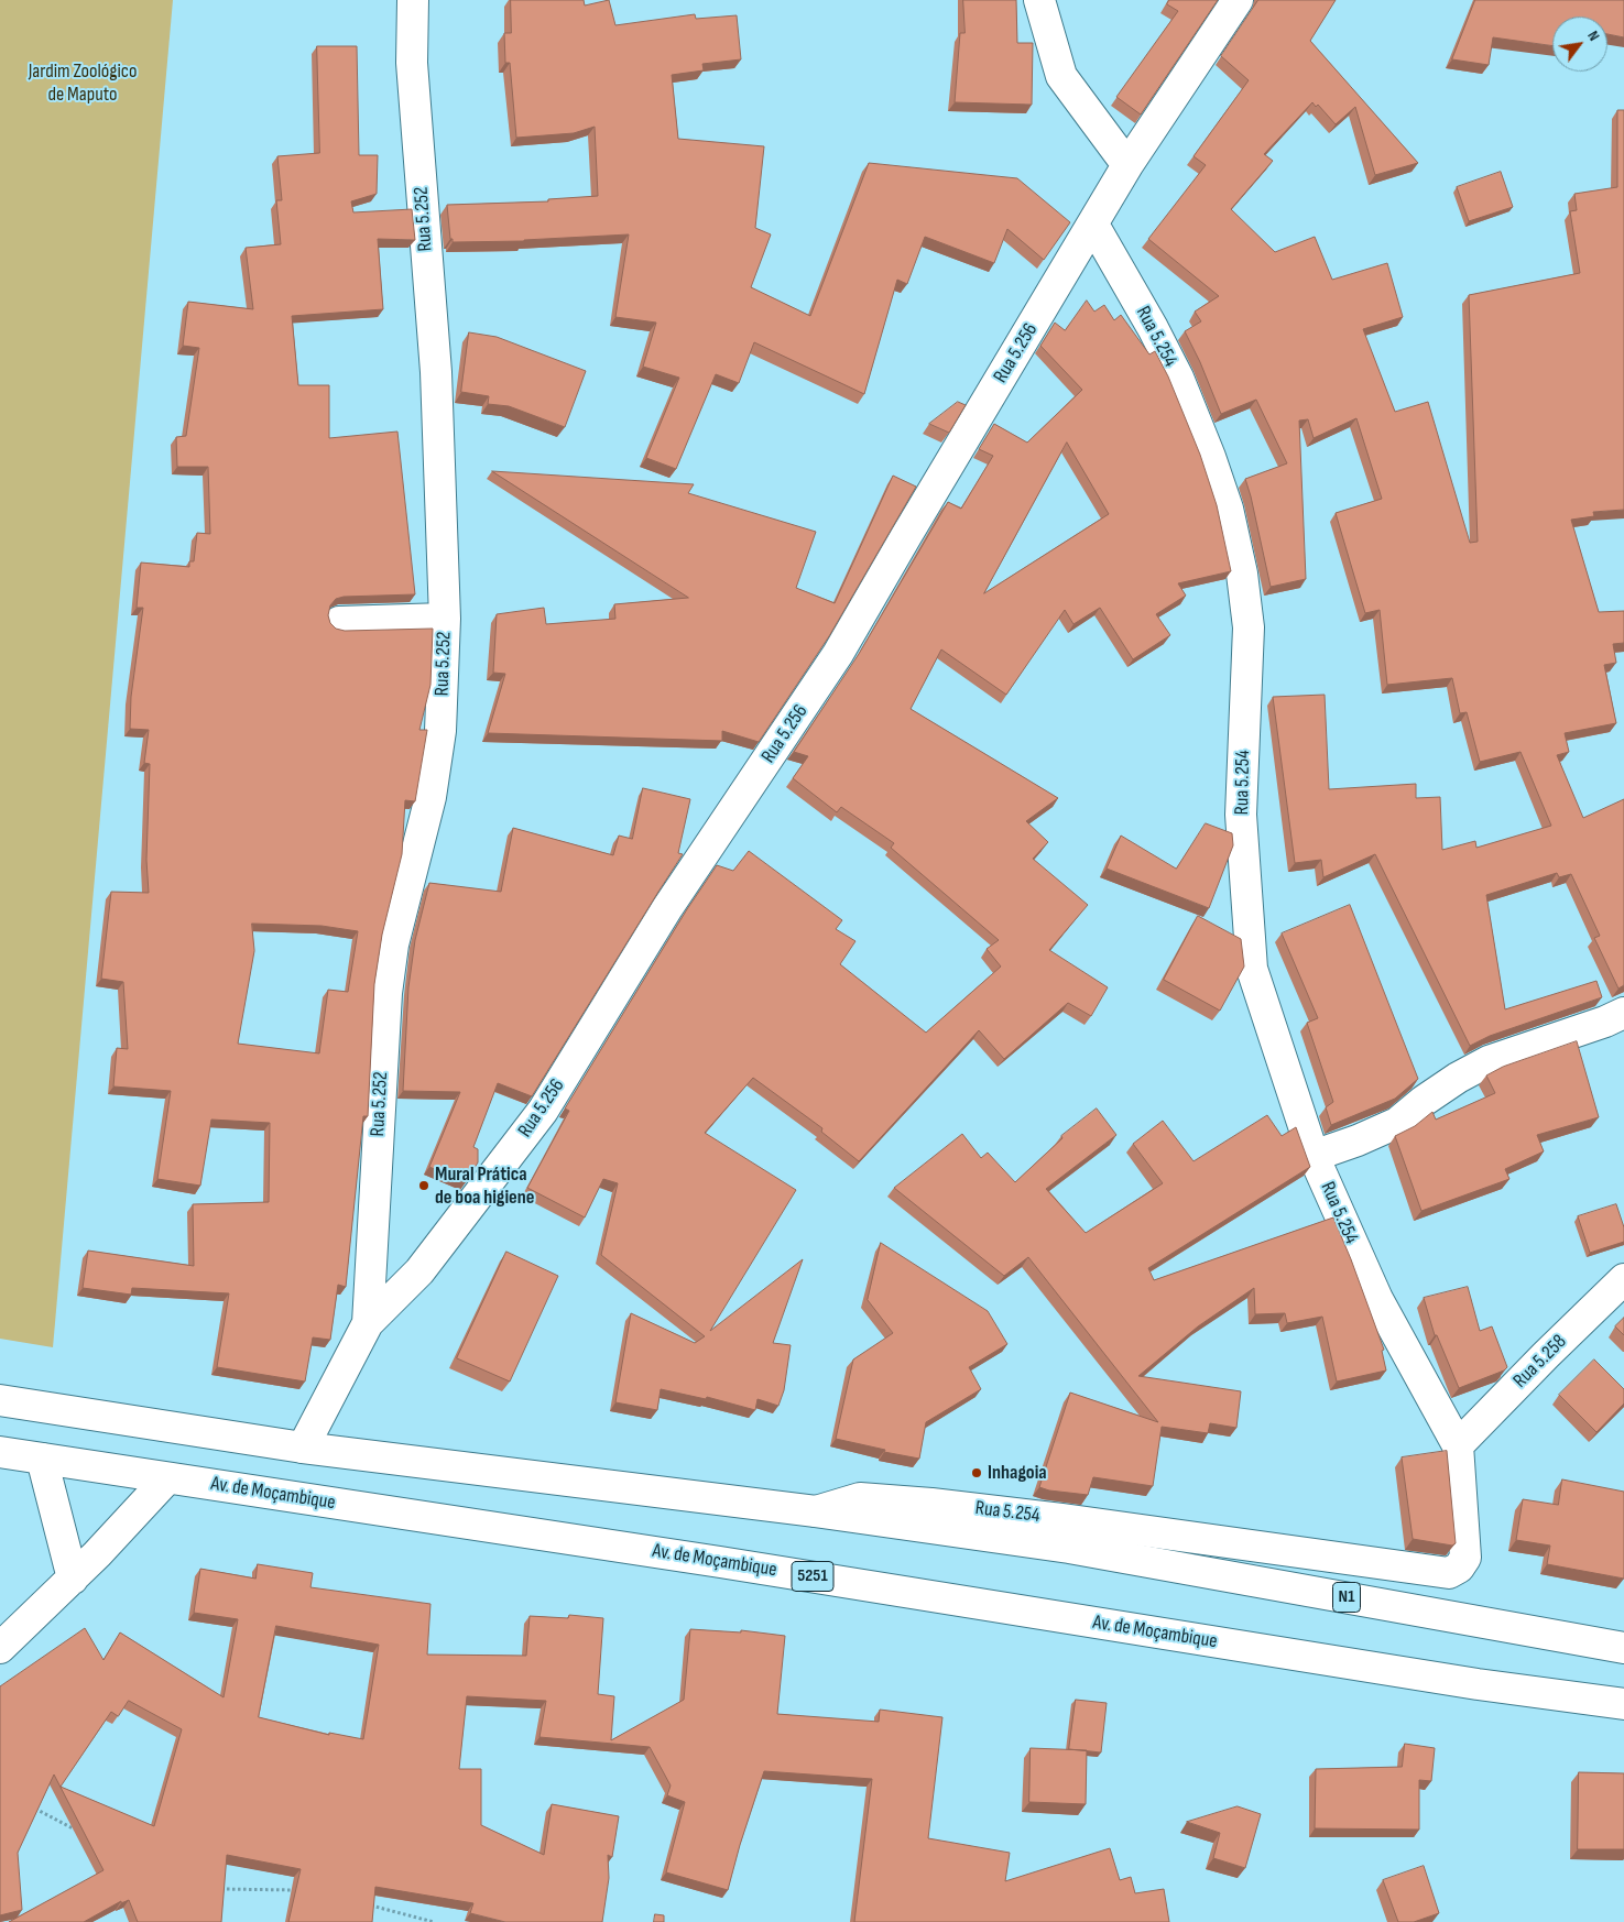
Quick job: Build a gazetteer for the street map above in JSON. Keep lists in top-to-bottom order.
{
  "streets": {
    "main road": [
      "Rua 5.252",
      "Rua 5.254",
      "Rua 5.256",
      "Rua 5.258",
      "Av. de Moçambique",
      "5251",
      "N1"
    ]
  },
  "crossings": [
    ["Rua 5.252", "Rua 5.256"],
    ["Rua 5.254", "Rua 5.256"],
    ["Rua 5.254", "Rua 5.258"],
    ["Rua 5.254", "N1"]
  ],
  "parks": ["Jardim Zoológico de Maputo"],
  "places": ["Mural Prática de boa higiene", "Inhagoia"],
  "north": "top right"
}
